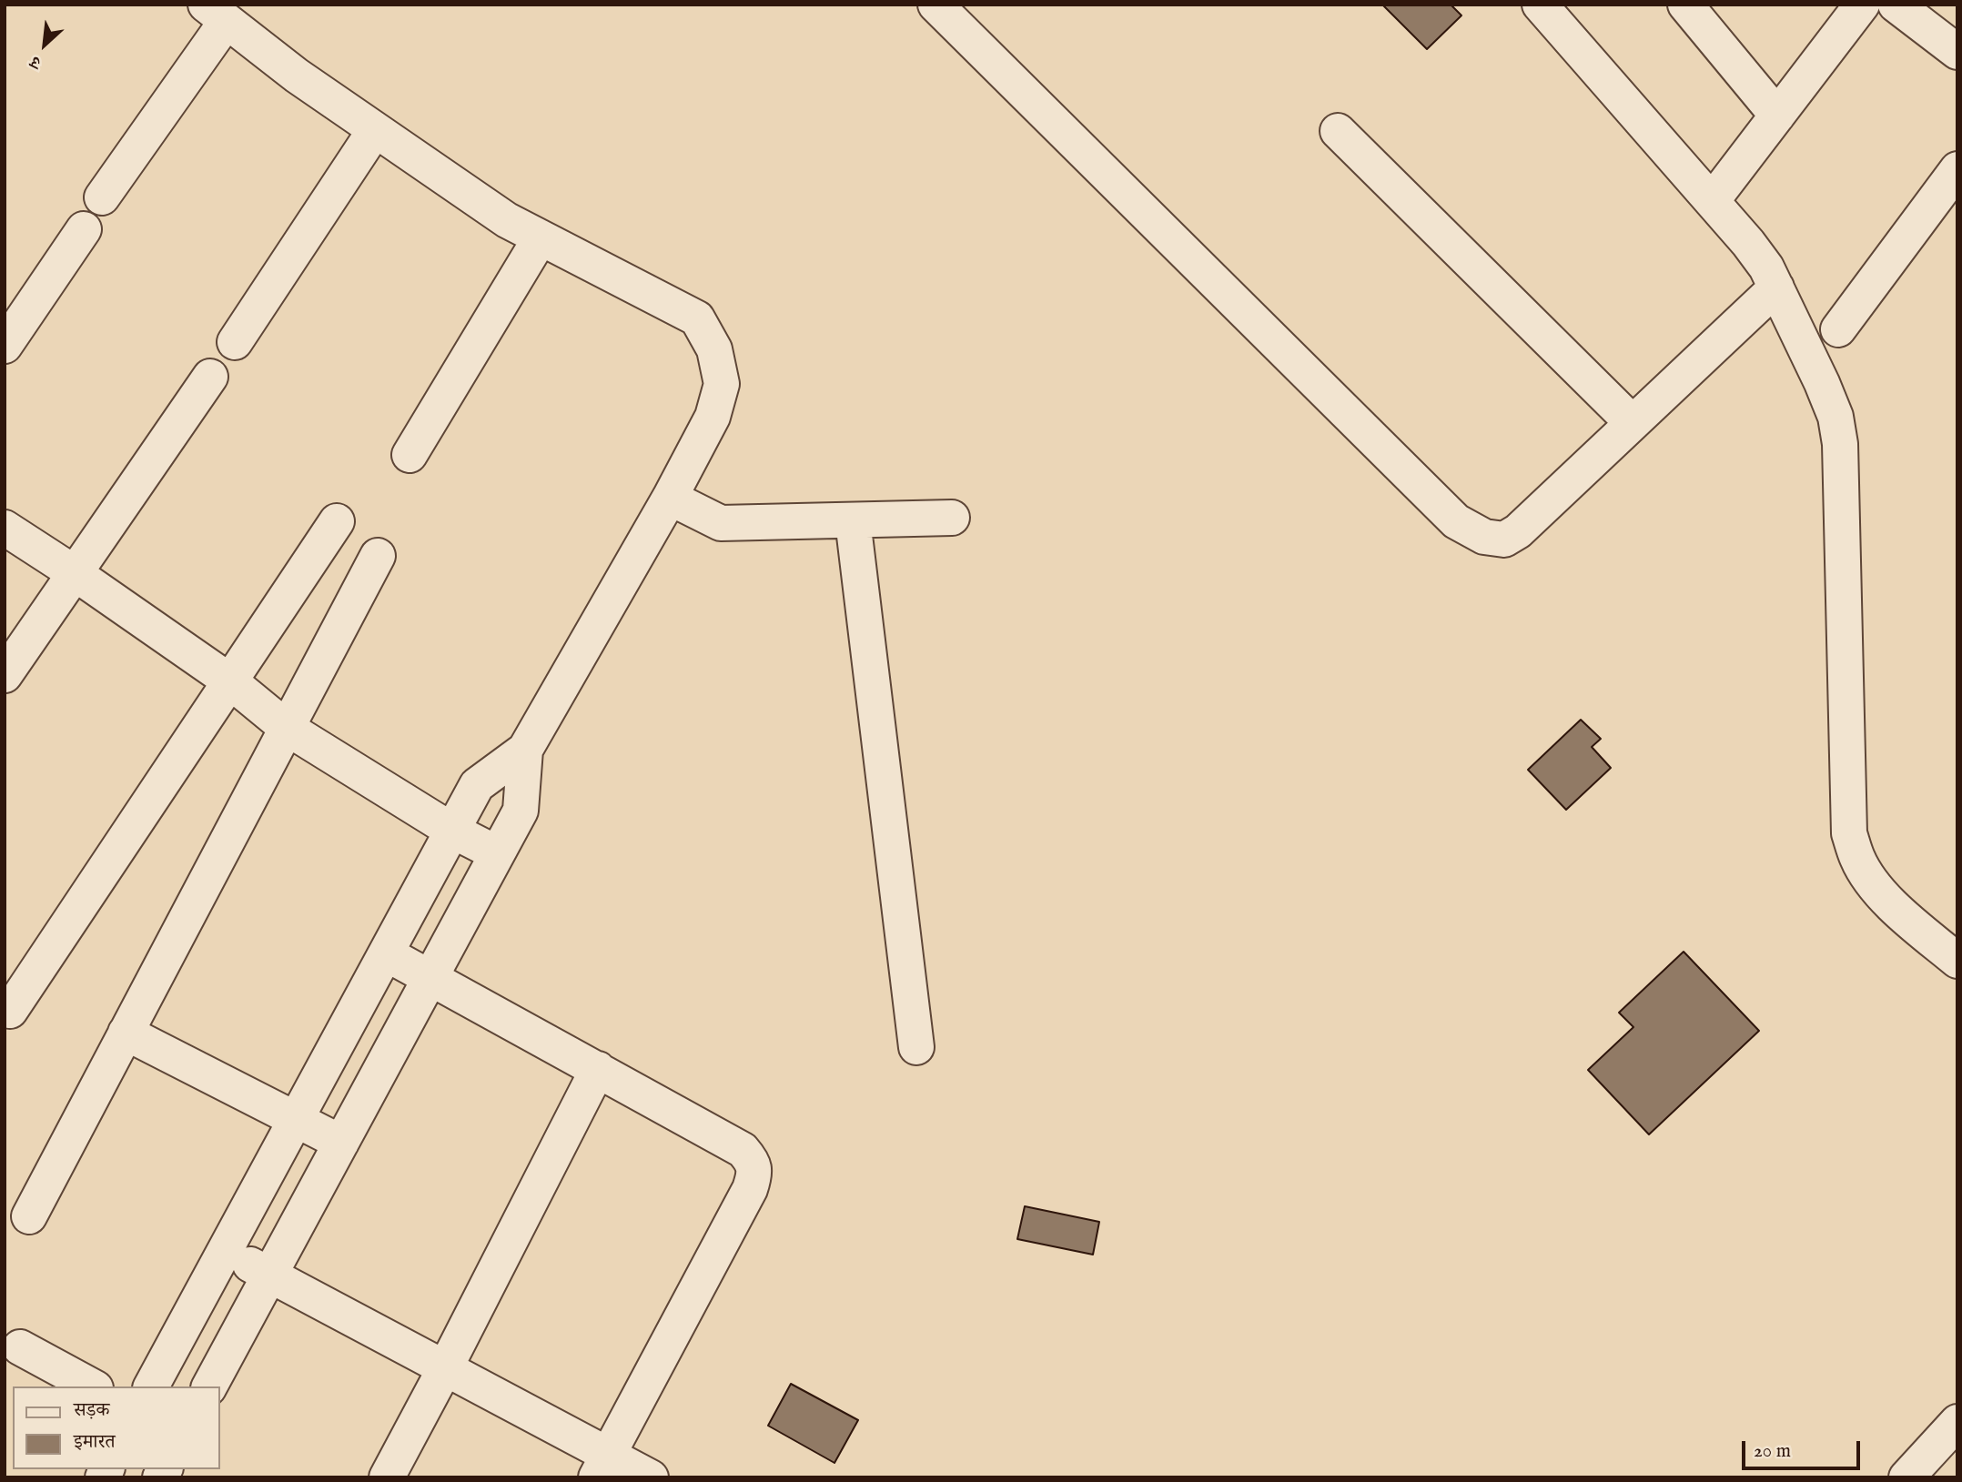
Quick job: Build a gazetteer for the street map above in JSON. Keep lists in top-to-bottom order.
{
  "legend": ["सड़क", "इमारत"],
  "scale_bar": "20 m",
  "north": "bottom left"
}
